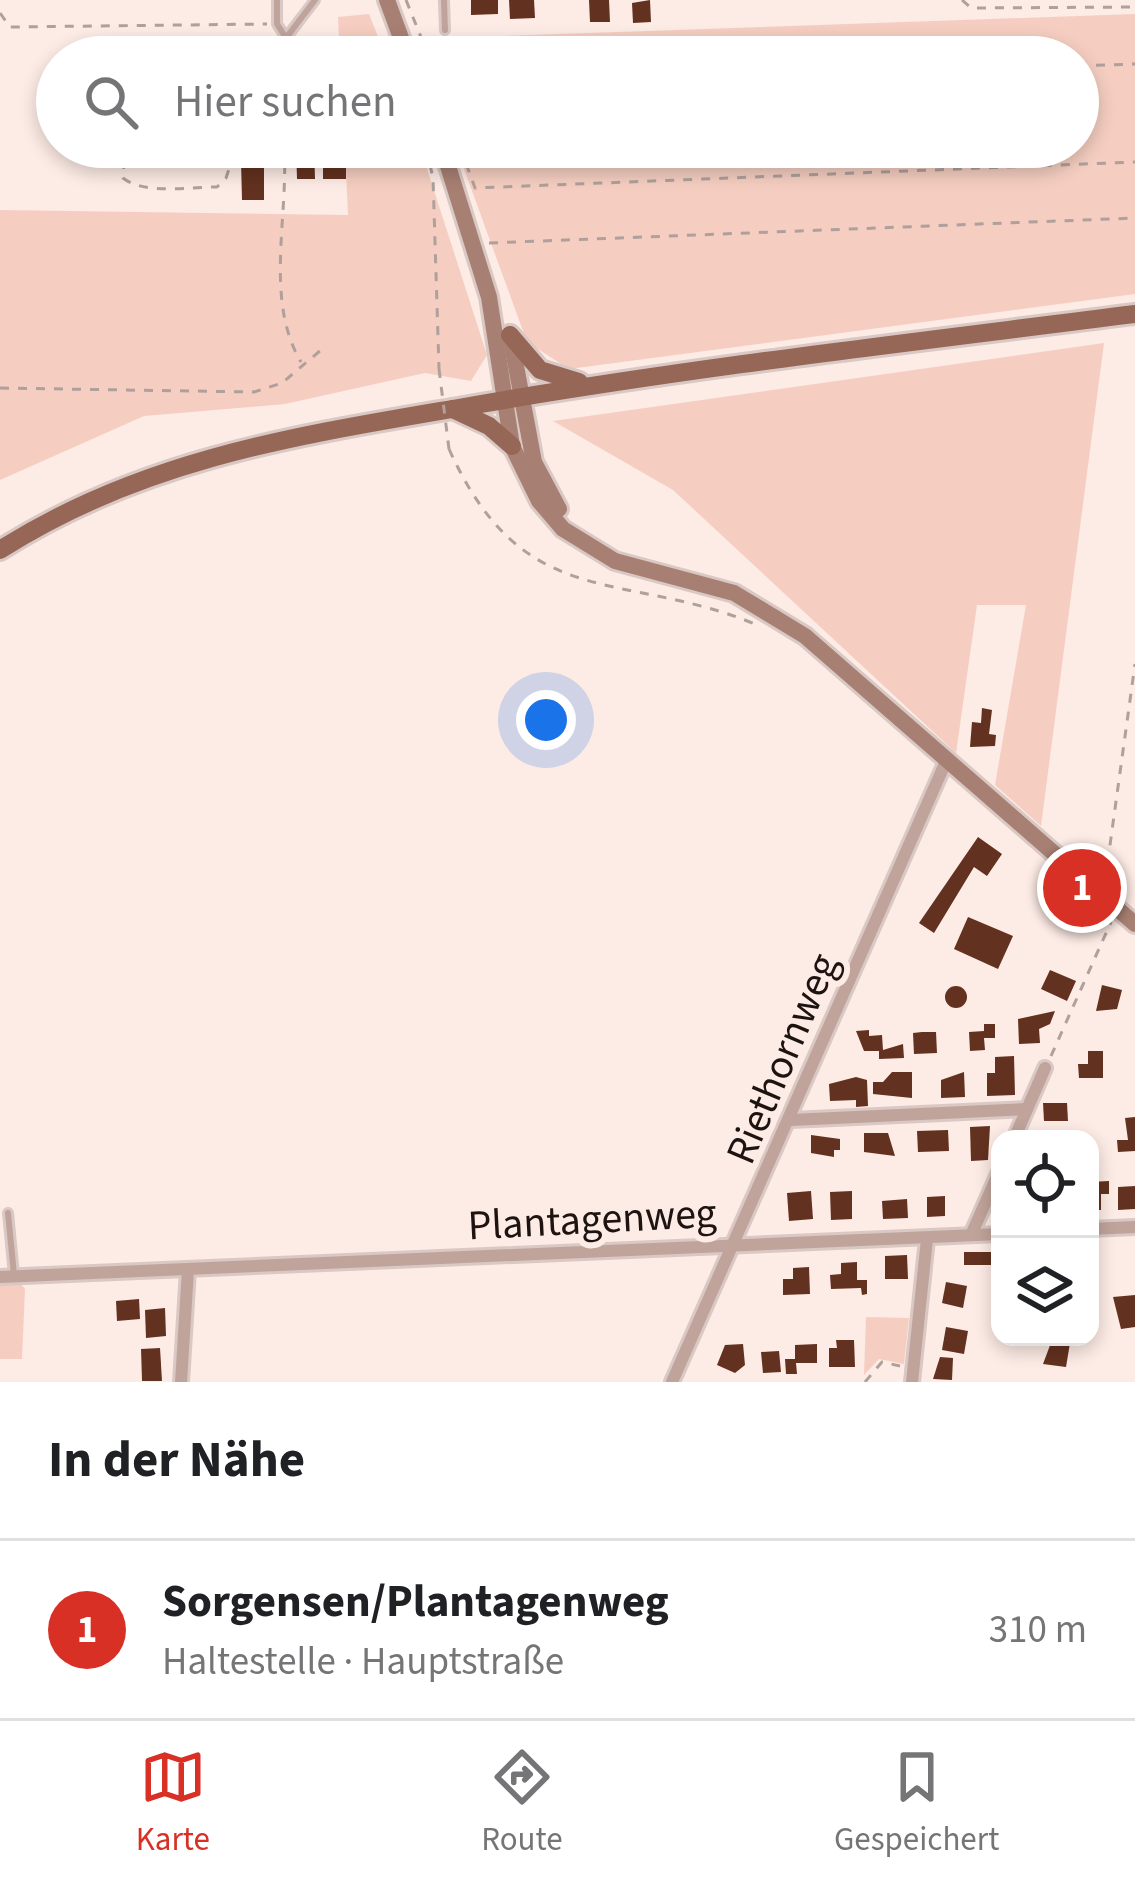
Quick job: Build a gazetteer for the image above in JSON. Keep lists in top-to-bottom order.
{
  "streets": {
    "street": ["Riethornweg", "Plantagenweg"]
  },
  "crossings": [
    ["Riethornweg", "Plantagenweg"]
  ],
  "page": {
    "search": "Hier suchen",
    "pins": "1",
    "heading": "In der Nähe",
    "list": [
      {
        "mark": "1",
        "name": "Sorgensen/Plantagenweg",
        "note": "Haltestelle · Hauptstraße",
        "value": "310 m"
      }
    ],
    "nav": ["Karte", "Route", "Gespeichert"]
  }
}
